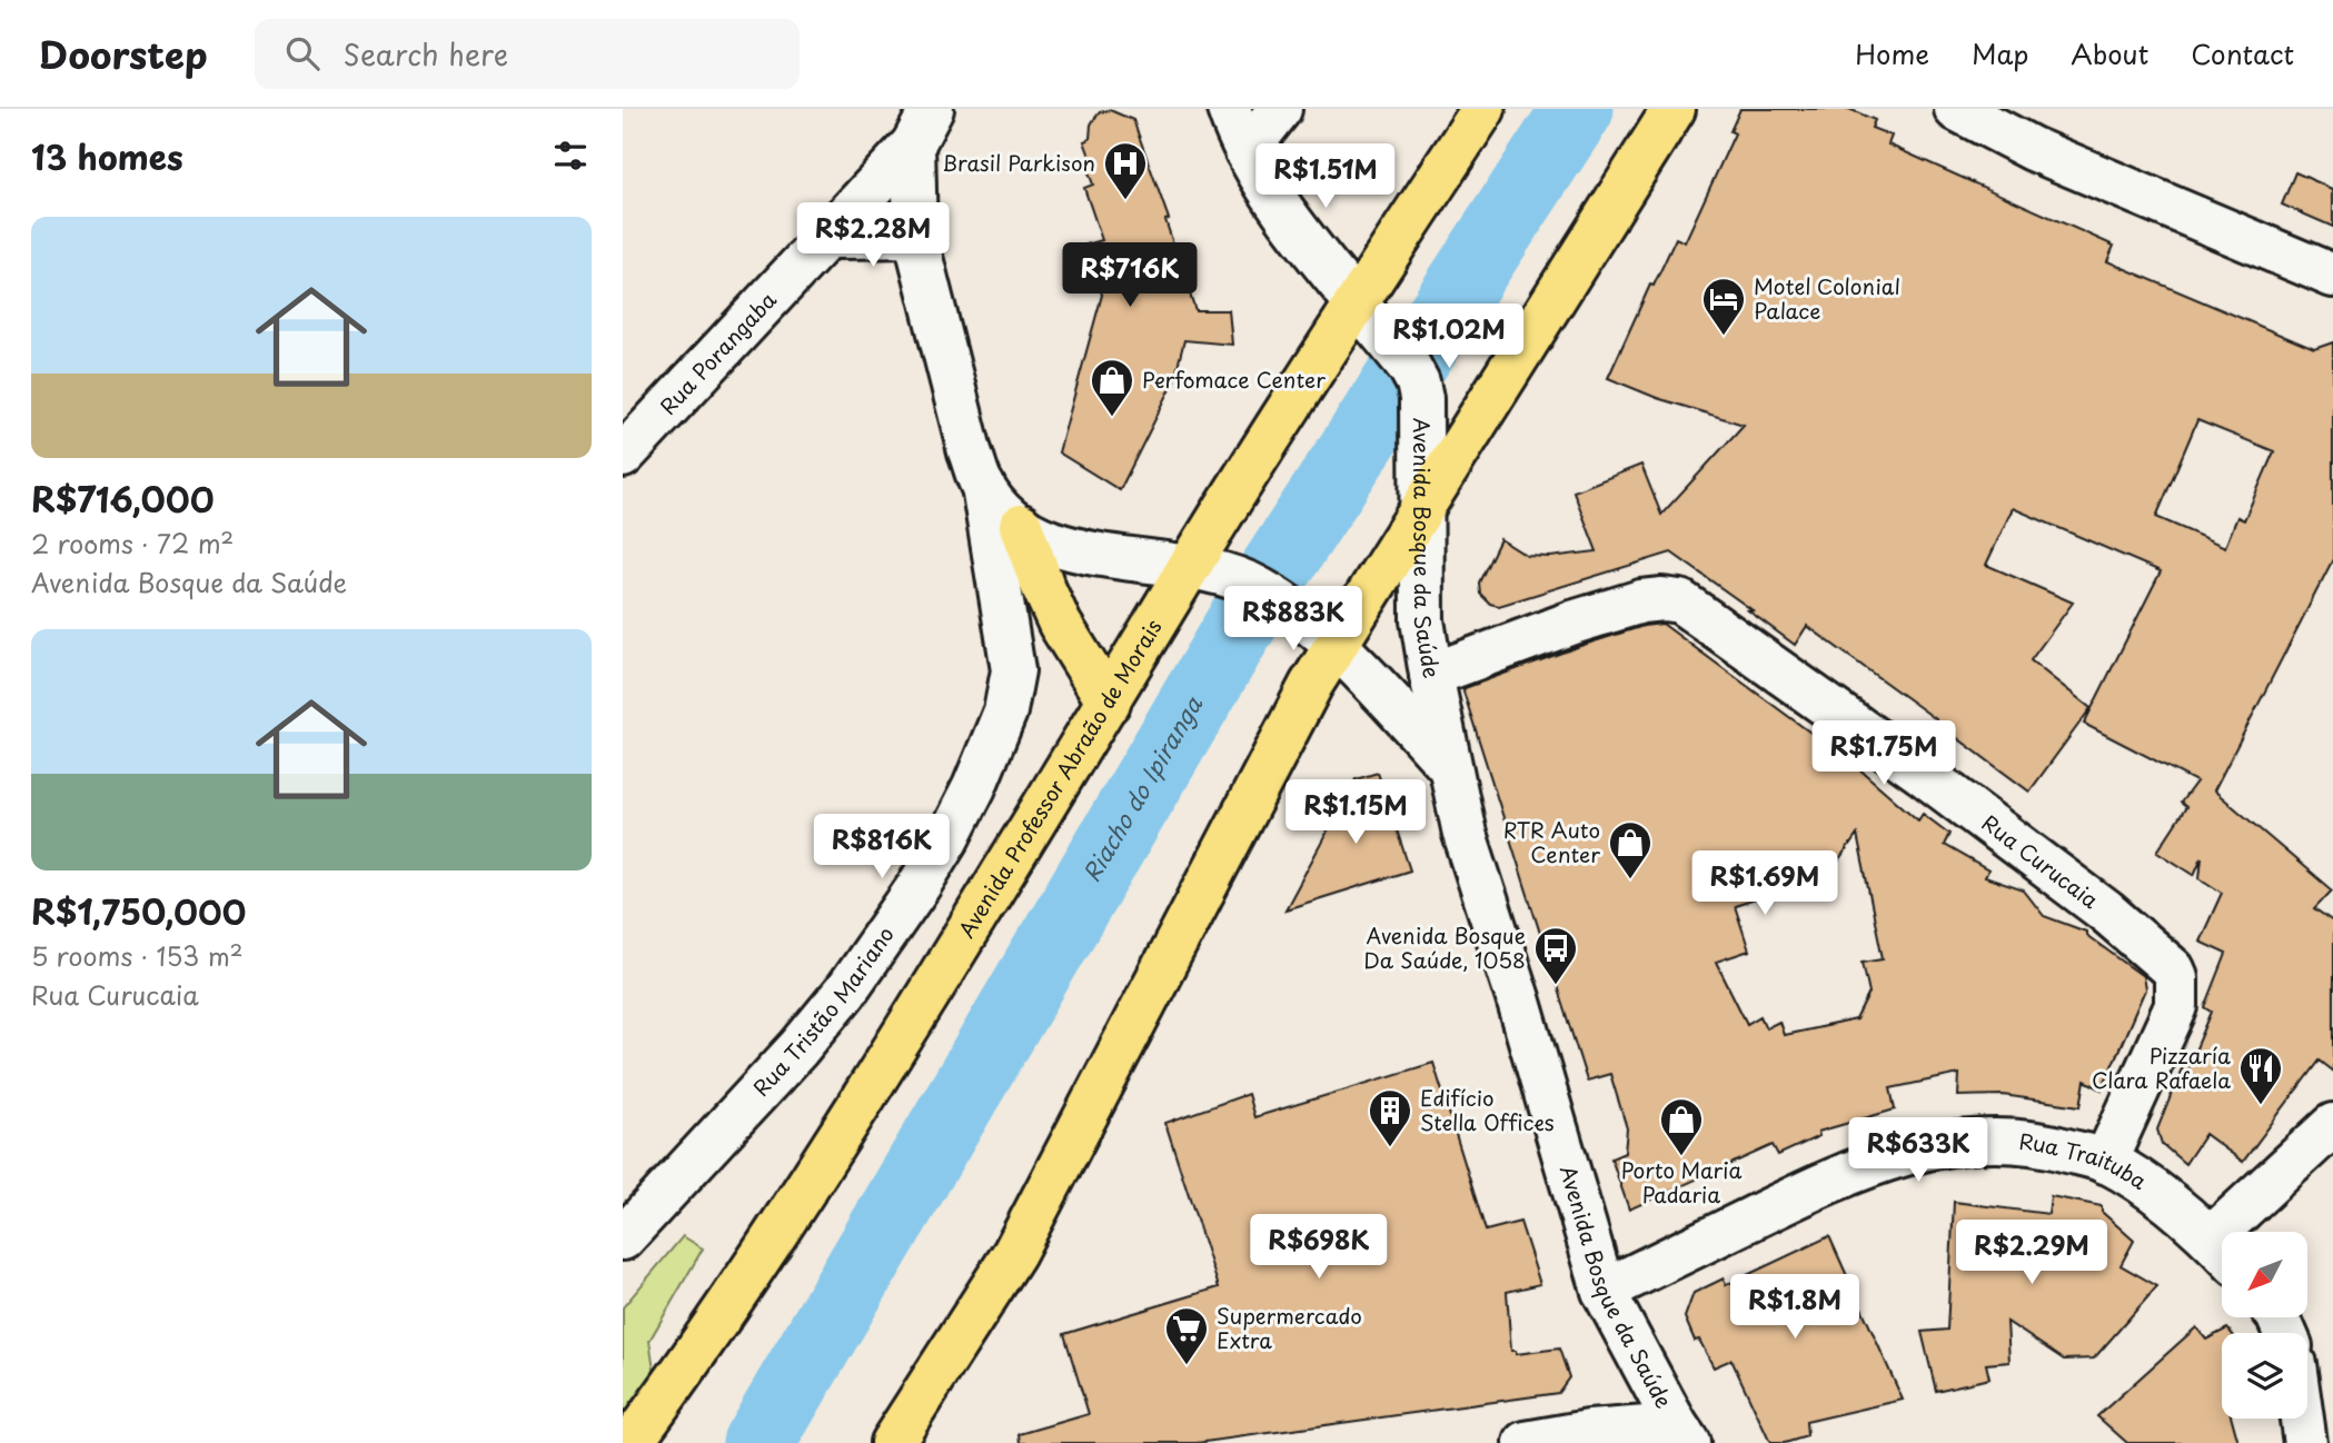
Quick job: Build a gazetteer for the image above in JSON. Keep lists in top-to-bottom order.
{
  "streets": {
    "main road": ["Avenida Professor Abraão de Morais"],
    "street": [
      "Rua Porangaba",
      "Avenida Bosque da Saúde",
      "Rua Curucaia",
      "Rua Tristão Mariano",
      "Rua Traituba"
    ]
  },
  "crossings": [
    ["Rua Porangaba", "Rua Tristão Mariano"],
    ["Avenida Bosque da Saúde", "Avenida Professor Abraão de Morais"],
    ["Avenida Bosque da Saúde", "Rua Curucaia"],
    ["Avenida Bosque da Saúde", "Rua Traituba"],
    ["Avenida Professor Abraão de Morais", "Rua Tristão Mariano"],
    ["Rua Curucaia", "Rua Traituba"]
  ],
  "water": ["Riacho do Ipiranga"],
  "places": {
    "hospital": ["Brasil Parkison"],
    "hotel": ["Motel Colonial Palace"],
    "shop": ["Perfomace Center", "RTR Auto Center", "Porto Maria Padaria"],
    "bus stop": ["Avenida Bosque Da Saúde, 1058"],
    "restaurant": ["Pizzaría Clara Rafaela"],
    "building": ["Edifício Stella Offices"],
    "supermarket": ["Supermercado Extra"]
  },
  "north": "bottom left",
  "page": {
    "header": "Doorstep",
    "search": "Search here",
    "nav": [
      "Home",
      "Map",
      "About",
      "Contact"
    ],
    "heading": "13 homes",
    "price": [
      "R$1.51M",
      "R$2.28M",
      "R$716K",
      "R$1.02M",
      "R$883K",
      "R$1.75M",
      "R$1.15M",
      "R$816K",
      "R$1.69M",
      "R$633K",
      "R$698K",
      "R$2.29M",
      "R$1.8M"
    ],
    "list": [
      {
        "name": "R$716,000",
        "note": "2 rooms · 72 m² · Avenida Bosque da Saúde"
      },
      {
        "name": "R$1,750,000",
        "note": "5 rooms · 153 m² · Rua Curucaia"
      }
    ]
  }
}
